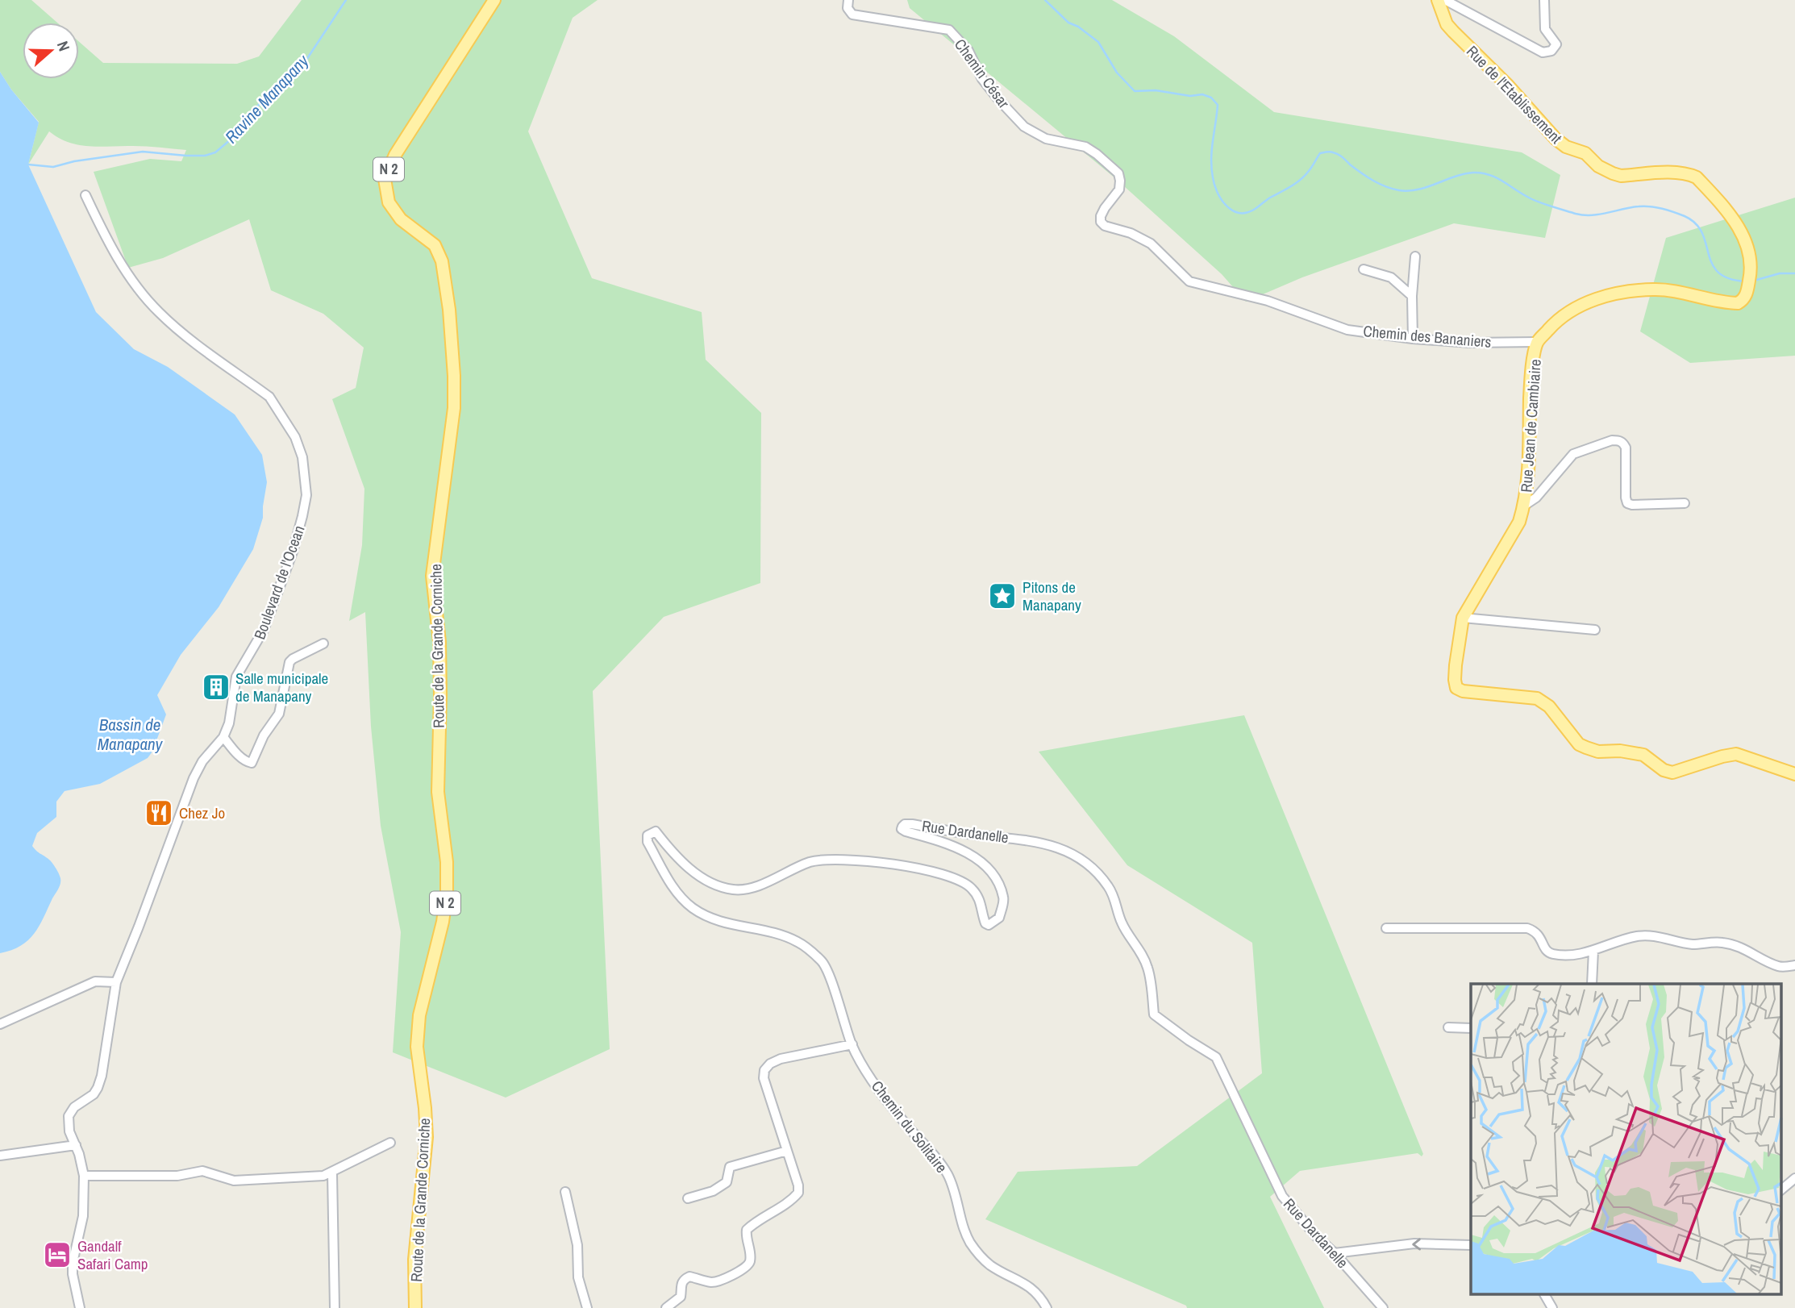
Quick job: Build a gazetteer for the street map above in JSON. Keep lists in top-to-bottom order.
{
  "streets": {
    "main road": [
      "Rue de l'Etablissement",
      "N 2",
      "Rue Jean de Cambiaire",
      "Route de la Grande Corniche"
    ],
    "street": [
      "Chemin César",
      "Chemin des Bananiers",
      "Boulevard de l'Ocean",
      "Rue Dardanelle",
      "Chemin du Solitaire"
    ]
  },
  "crossings": [
    ["Chemin César", "Chemin des Bananiers"],
    ["Rue de l'Etablissement", "Rue Jean de Cambiaire"],
    ["Chemin des Bananiers", "Rue Jean de Cambiaire"],
    ["Rue Dardanelle", "Chemin du Solitaire"]
  ],
  "water": ["Ravine Manapany", "Bassin de Manapany"],
  "places": {
    "place": ["Pitons de Manapany"],
    "building": ["Salle municipale de Manapany"],
    "restaurant": ["Chez Jo"],
    "hotel": ["Gandalf Safari Camp"]
  },
  "north": "right"
}
